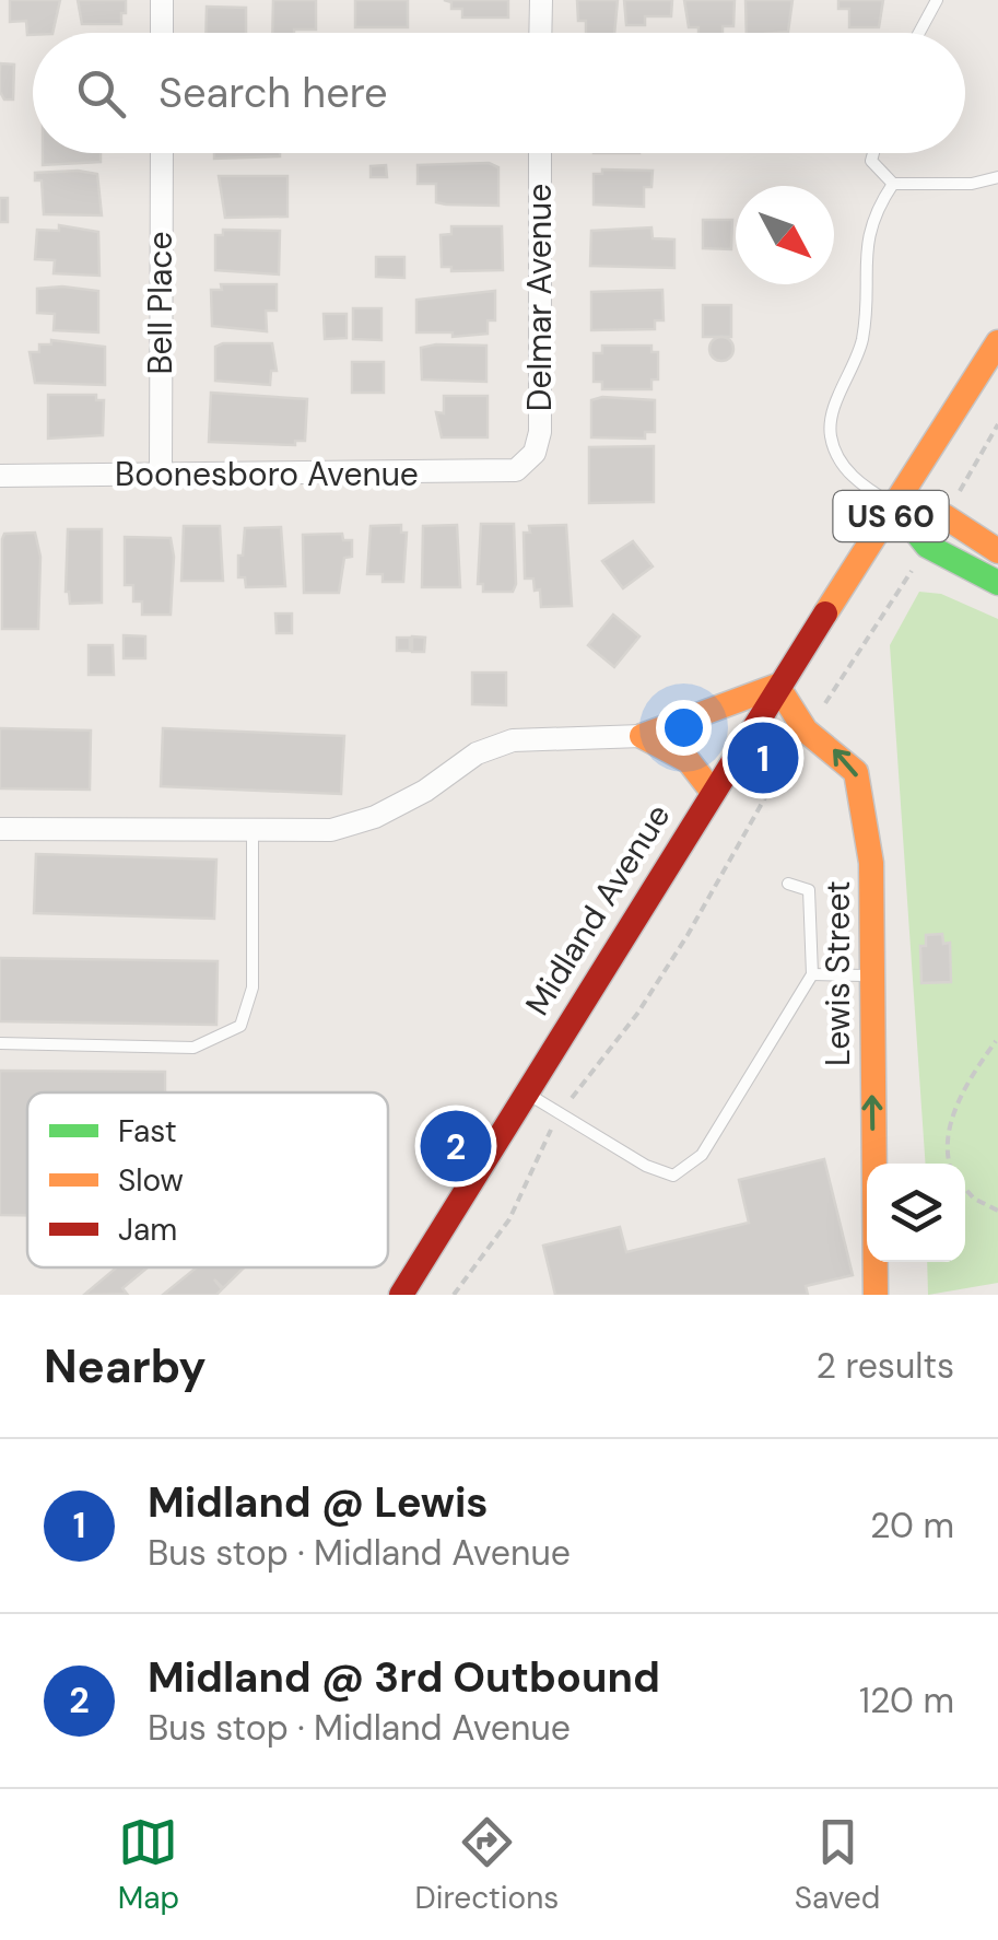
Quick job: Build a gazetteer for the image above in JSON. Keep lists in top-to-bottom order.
{
  "streets": {
    "main road": ["US 60", "Midland Avenue", "Lewis Street"],
    "street": ["Delmar Avenue", "Bell Place", "Boonesboro Avenue"]
  },
  "crossings": [
    ["Delmar Avenue", "Boonesboro Avenue"],
    ["Bell Place", "Boonesboro Avenue"],
    ["Midland Avenue", "Lewis Street"]
  ],
  "one_way": ["Lewis Street"],
  "legend": ["Fast", "Slow", "Jam"],
  "north": "bottom right",
  "page": {
    "search": "Search here",
    "pins": ["1", "2"],
    "heading": ["Nearby", "2 results"],
    "list": [
      {
        "mark": "1",
        "name": "Midland @ Lewis",
        "note": "Bus stop · Midland Avenue",
        "value": "20 m"
      },
      {
        "mark": "2",
        "name": "Midland @ 3rd Outbound",
        "note": "Bus stop · Midland Avenue",
        "value": "120 m"
      }
    ],
    "nav": ["Map", "Directions", "Saved"]
  }
}
